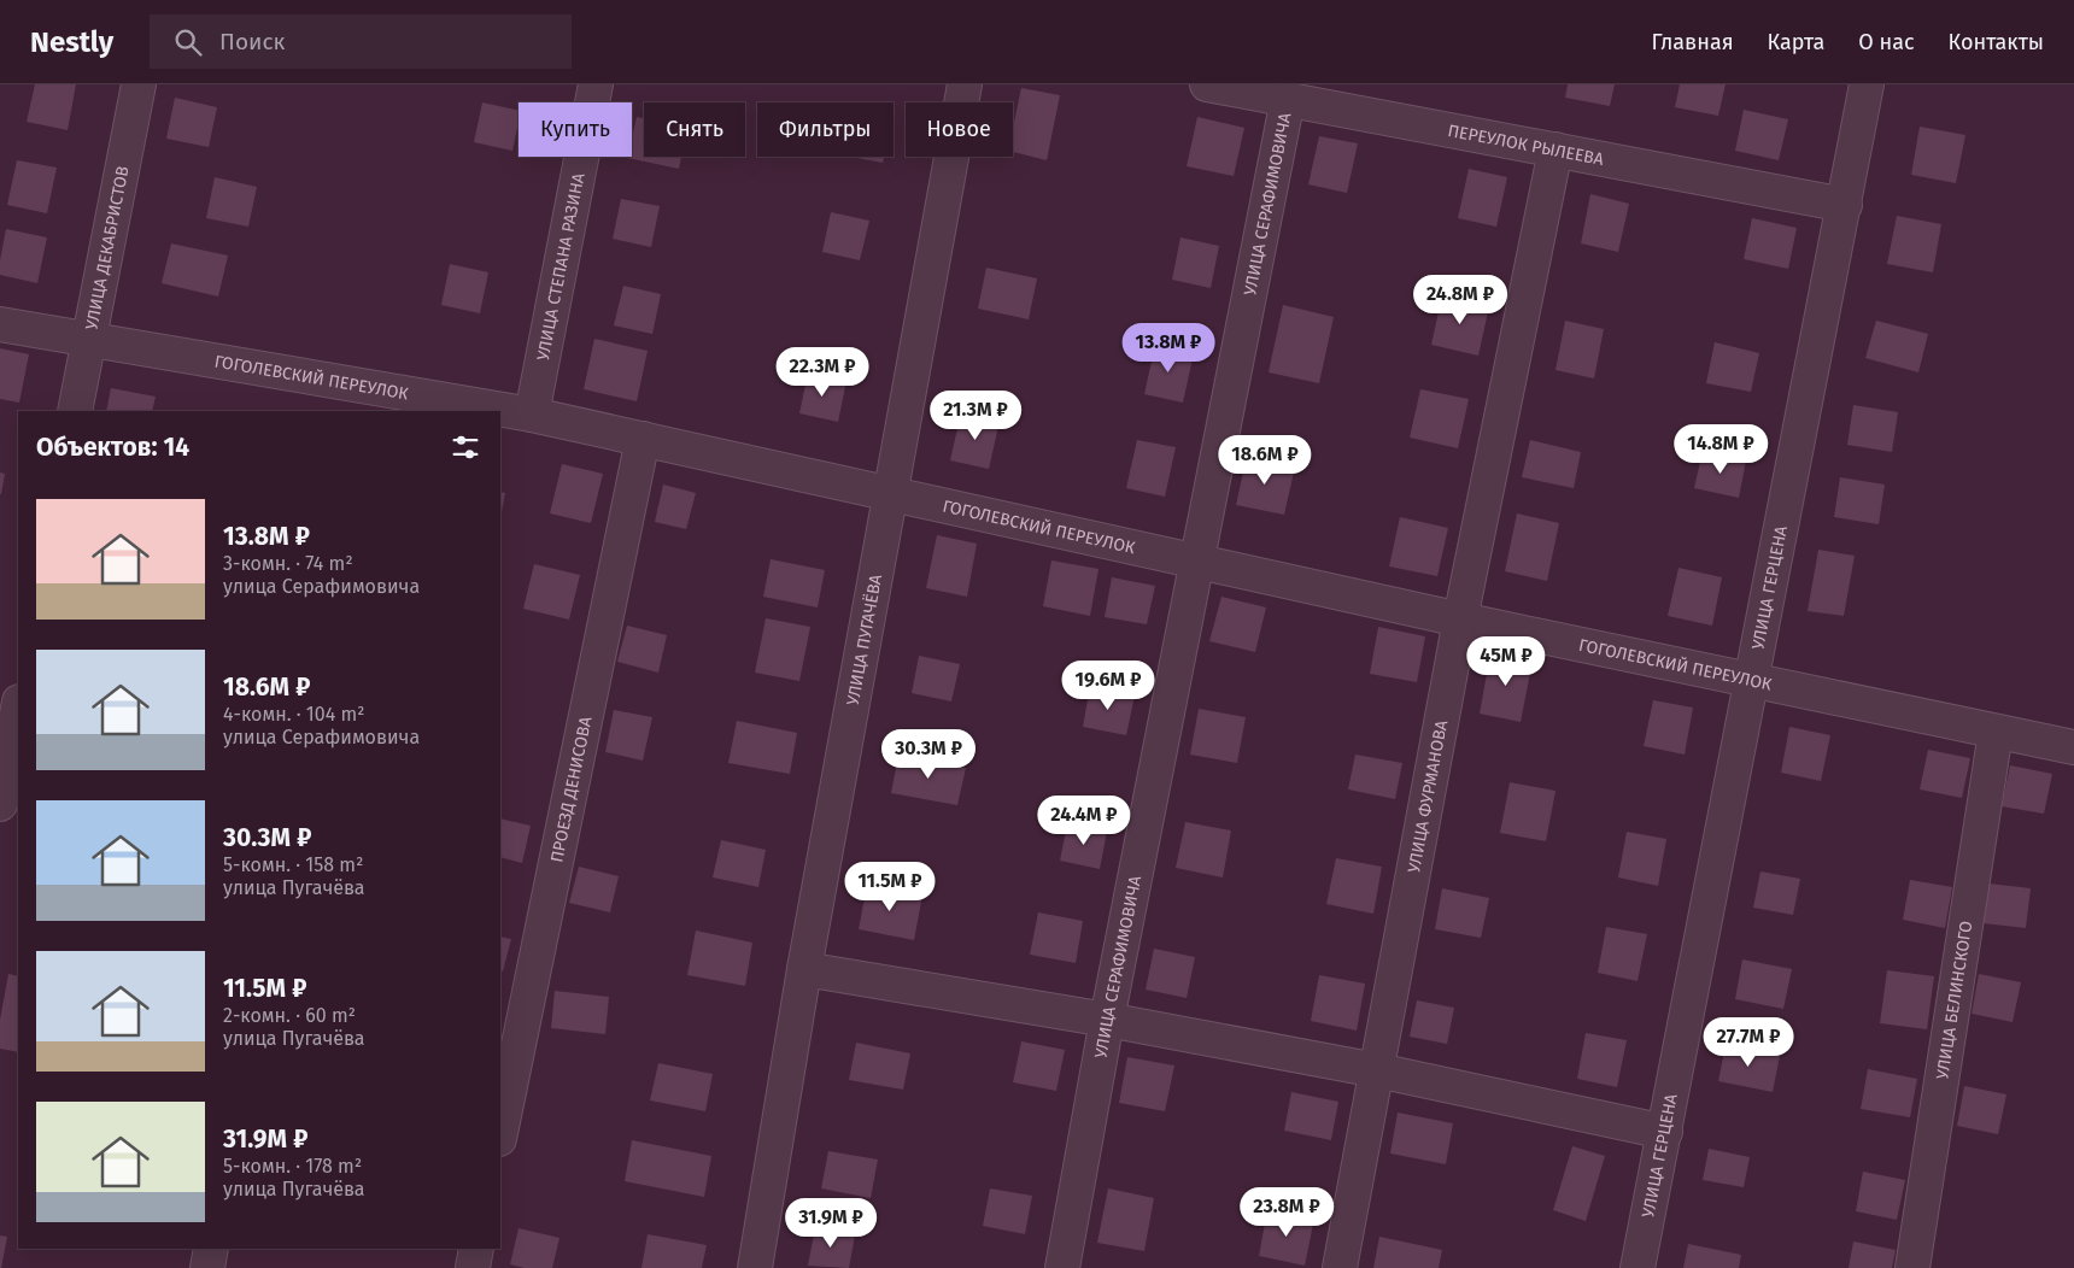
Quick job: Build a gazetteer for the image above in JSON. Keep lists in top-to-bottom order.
{
  "streets": {
    "street": [
      "ПЕРЕУЛОК РЫЛЕЕВА",
      "УЛИЦА СЕРАФИМОВИЧА",
      "УЛИЦА ДЕКАБРИСТОВ",
      "УЛИЦА СТЕПАНА РАЗИНА",
      "ГОГОЛЕВСКИЙ ПЕРЕУЛОК",
      "УЛИЦА ГЕРЦЕНА",
      "УЛИЦА ПУГАЧЁВА",
      "ПРОЕЗД ДЕНИСОВА",
      "УЛИЦА ФУРМАНОВА",
      "УЛИЦА БЕЛИНСКОГО"
    ]
  },
  "crossings": [
    ["ПЕРЕУЛОК РЫЛЕЕВА", "УЛИЦА СЕРАФИМОВИЧА"],
    ["ПЕРЕУЛОК РЫЛЕЕВА", "УЛИЦА ГЕРЦЕНА"],
    ["ПЕРЕУЛОК РЫЛЕЕВА", "УЛИЦА ФУРМАНОВА"],
    ["УЛИЦА СЕРАФИМОВИЧА", "ГОГОЛЕВСКИЙ ПЕРЕУЛОК"],
    ["УЛИЦА ДЕКАБРИСТОВ", "ГОГОЛЕВСКИЙ ПЕРЕУЛОК"],
    ["УЛИЦА СТЕПАНА РАЗИНА", "ГОГОЛЕВСКИЙ ПЕРЕУЛОК"],
    ["ГОГОЛЕВСКИЙ ПЕРЕУЛОК", "УЛИЦА ГЕРЦЕНА"],
    ["ГОГОЛЕВСКИЙ ПЕРЕУЛОК", "УЛИЦА ПУГАЧЁВА"],
    ["ГОГОЛЕВСКИЙ ПЕРЕУЛОК", "ПРОЕЗД ДЕНИСОВА"],
    ["ГОГОЛЕВСКИЙ ПЕРЕУЛОК", "УЛИЦА ФУРМАНОВА"],
    ["ГОГОЛЕВСКИЙ ПЕРЕУЛОК", "УЛИЦА БЕЛИНСКОГО"]
  ],
  "page": {
    "header": "Nestly",
    "search": "Поиск",
    "nav": [
      "Главная",
      "Карта",
      "О нас",
      "Контакты"
    ],
    "chip": [
      "Купить",
      "Снять",
      "Фильтры",
      "Новое"
    ],
    "price": [
      "24.8M ₽",
      "13.8M ₽",
      "22.3M ₽",
      "21.3M ₽",
      "14.8M ₽",
      "18.6M ₽",
      "45M ₽",
      "19.6M ₽",
      "30.3M ₽",
      "24.4M ₽",
      "11.5M ₽",
      "27.7M ₽",
      "23.8M ₽",
      "31.9M ₽"
    ],
    "heading": "Объектов: 14",
    "list": [
      {
        "name": "13.8M ₽",
        "note": "3-комн. · 74 m² · улица Серафимовича"
      },
      {
        "name": "18.6M ₽",
        "note": "4-комн. · 104 m² · улица Серафимовича"
      },
      {
        "name": "30.3M ₽",
        "note": "5-комн. · 158 m² · улица Пугачёва"
      },
      {
        "name": "11.5M ₽",
        "note": "2-комн. · 60 m² · улица Пугачёва"
      },
      {
        "name": "31.9M ₽",
        "note": "5-комн. · 178 m² · улица Пугачёва"
      }
    ]
  }
}
